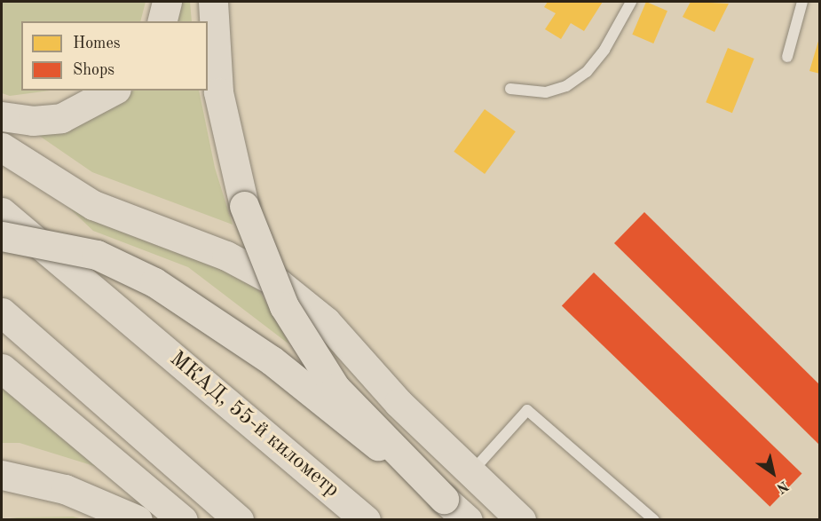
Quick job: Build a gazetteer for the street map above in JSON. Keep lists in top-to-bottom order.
{
  "streets": {
    "main road": ["МКАД, 55-й километр"]
  },
  "legend": ["Homes", "Shops"],
  "north": "bottom right"
}
